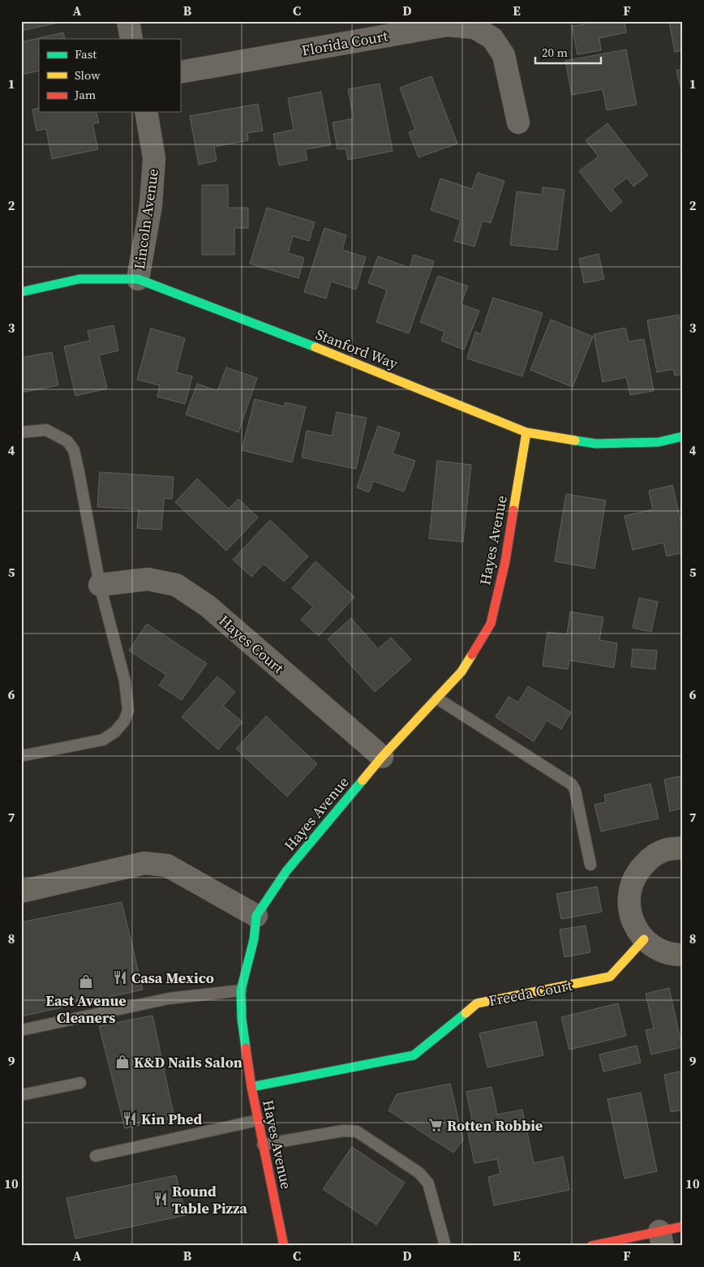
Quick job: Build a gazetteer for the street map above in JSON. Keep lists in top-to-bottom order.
{
  "streets": {
    "street": [
      "Florida Court",
      "Lincoln Avenue",
      "Stanford Way",
      "Hayes Avenue",
      "Hayes Court",
      "Freeda Court"
    ]
  },
  "crossings": [
    ["Lincoln Avenue", "Stanford Way"],
    ["Stanford Way", "Hayes Avenue"],
    ["Hayes Avenue", "Hayes Court"],
    ["Hayes Avenue", "Freeda Court"]
  ],
  "places": {
    "restaurant": ["Casa Mexico", "Kin Phed", "Round Table Pizza"],
    "shop": ["East Avenue Cleaners", "K&D Nails Salon"],
    "supermarket": ["Rotten Robbie"]
  },
  "legend": ["Fast", "Slow", "Jam"],
  "scale_bar": "20 m",
  "grid": {
    "columns": [
      "A",
      "B",
      "C",
      "D",
      "E",
      "F"
    ],
    "rows": [
      "1",
      "2",
      "3",
      "4",
      "5",
      "6",
      "7",
      "8",
      "9",
      "10"
    ]
  }
}
